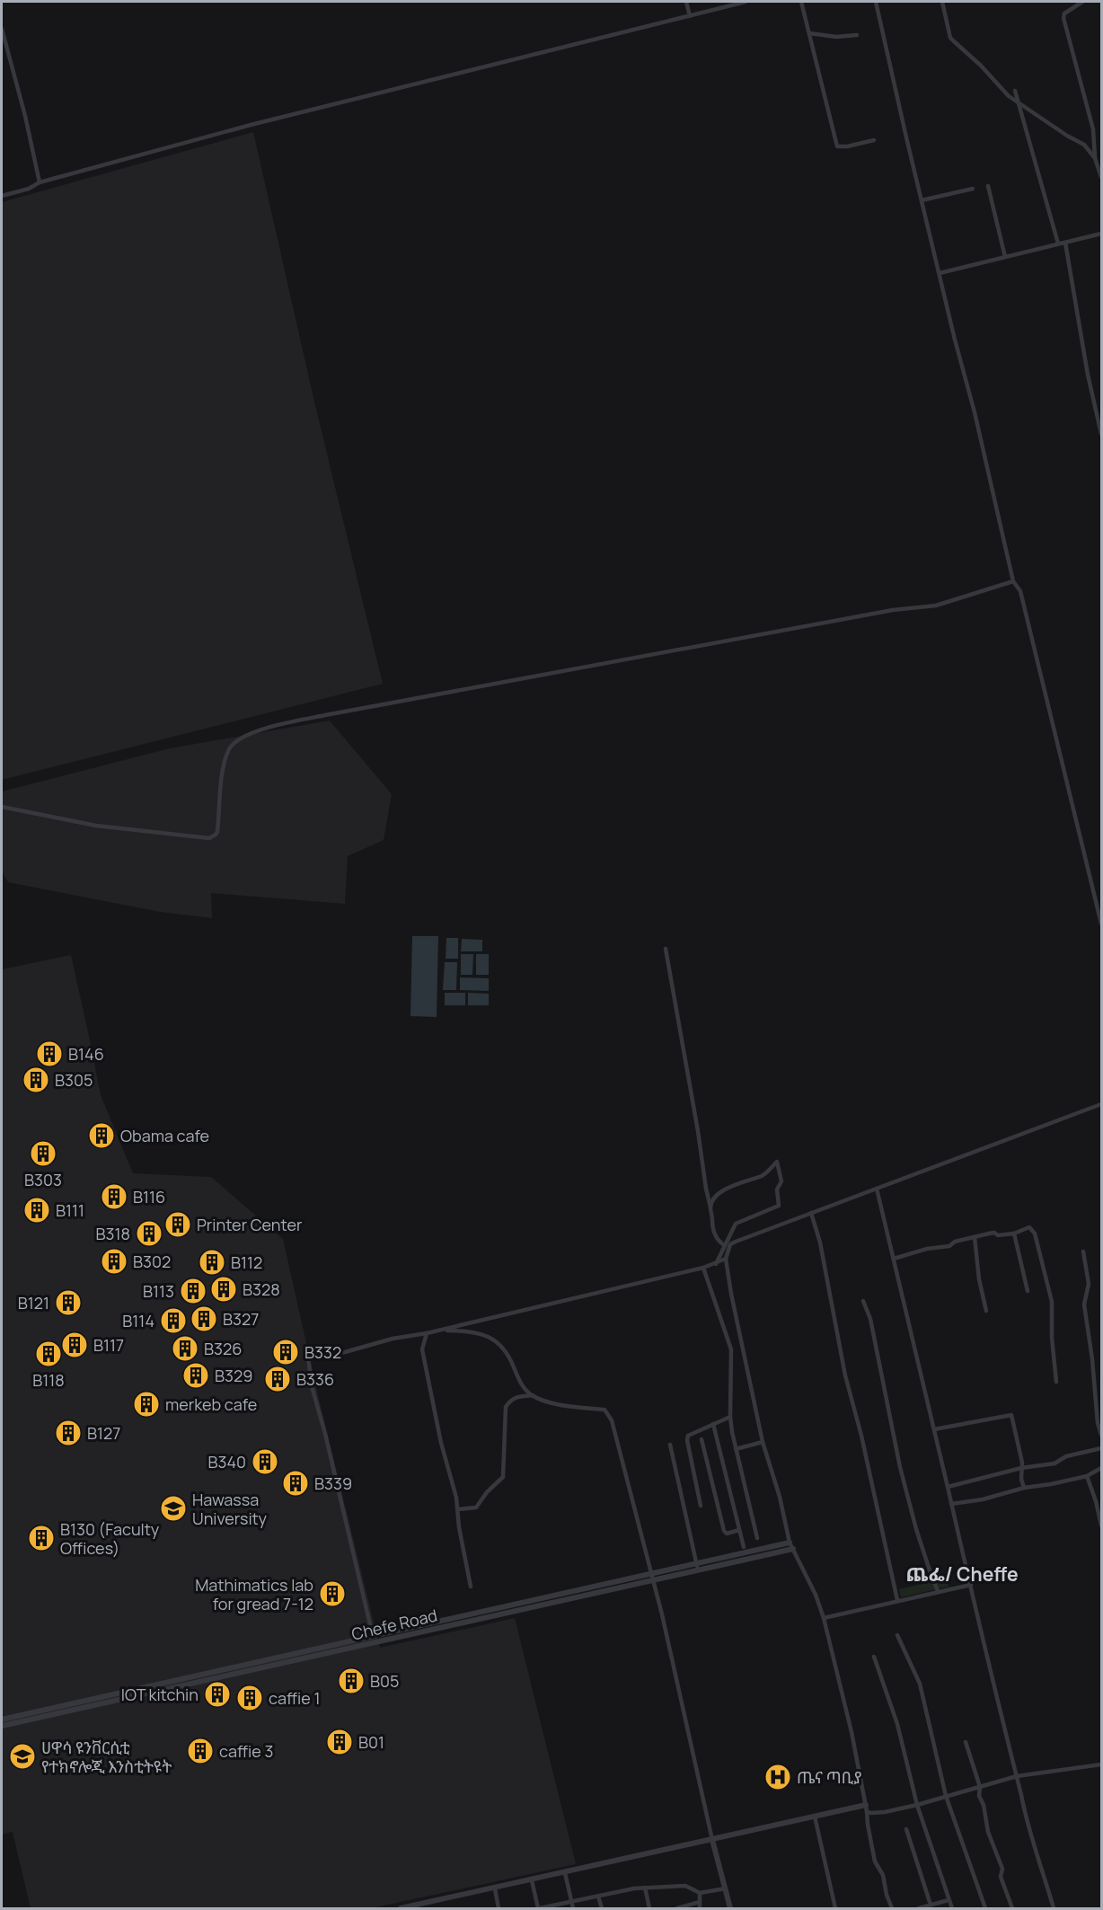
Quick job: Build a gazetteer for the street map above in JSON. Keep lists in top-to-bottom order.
{
  "streets": {
    "street": ["Chefe Road"]
  },
  "districts": ["ጨፌ/ Cheffe"],
  "places": {
    "building": [
      "B146",
      "B305",
      "Obama cafe",
      "B303",
      "B116",
      "B111",
      "Printer Center",
      "B318",
      "B302",
      "B112",
      "B328",
      "B113",
      "B121",
      "B327",
      "B114",
      "B117",
      "B326",
      "B332",
      "B118",
      "B329",
      "B336",
      "merkeb cafe",
      "B127",
      "B340",
      "B339",
      "B130 (Faculty Offices)",
      "Mathimatics lab for gread 7-12",
      "B05",
      "IOT kitchin",
      "caffie 1",
      "B01",
      "caffie 3"
    ],
    "school or university": ["Hawassa University", "ሀዋሳ ዩንቨርሲቲ የተክኖሎጂ እንስቲትዩት"],
    "hospital": ["ጤና ጣቢያ"]
  }
}
